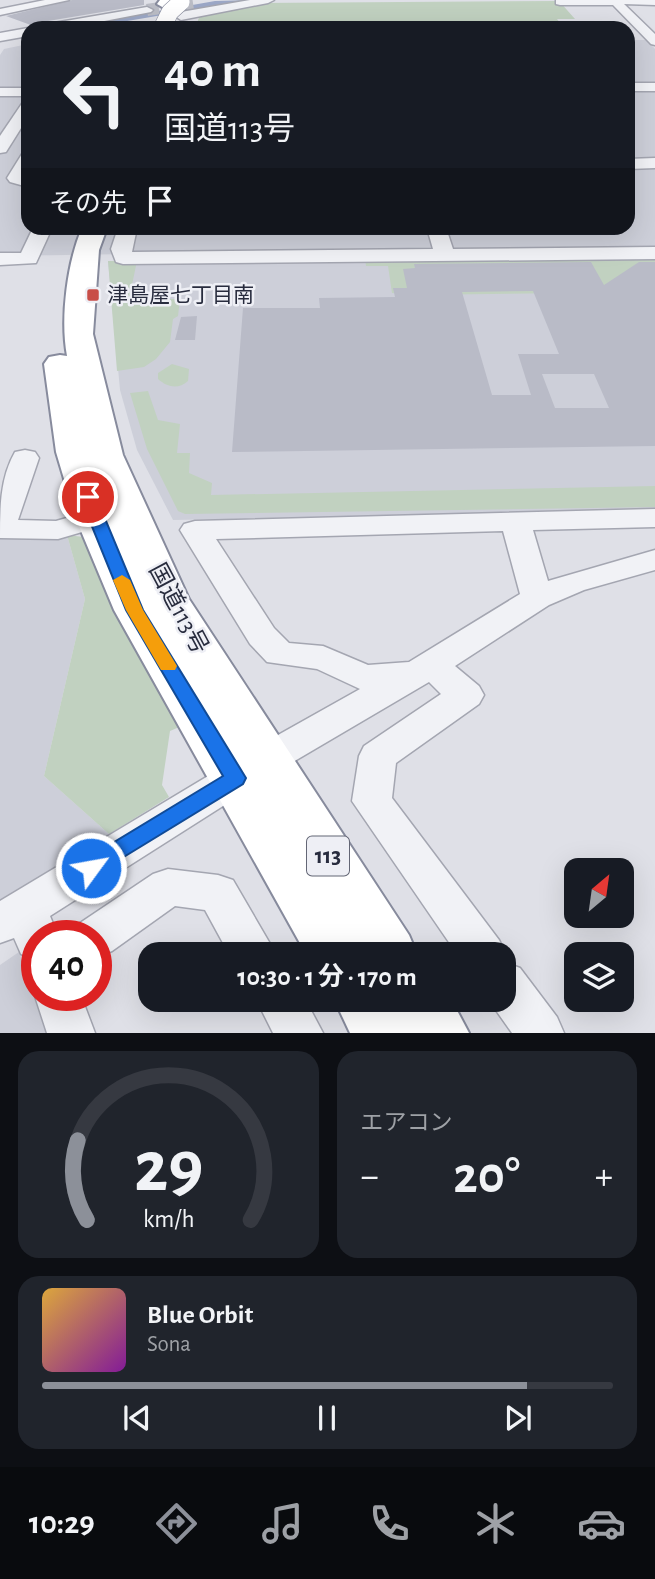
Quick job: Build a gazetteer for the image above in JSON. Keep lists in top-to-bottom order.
{
  "streets": {
    "highway": ["国道113号", "113"]
  },
  "places": {
    "transit": ["津島屋七丁目南"]
  },
  "north": "top right",
  "page": {
    "turn": ["40 m", "国道113号"],
    "then": "その先",
    "limit": "40",
    "trip": "10:30 · 1 分 · 170 m",
    "tile": "エアコン",
    "heat": ["−", "20°", "+"],
    "song": ["Blue Orbit", "Sona"],
    "tabs": "10:29",
    "gauge": ["29", "km/h"]
  }
}
